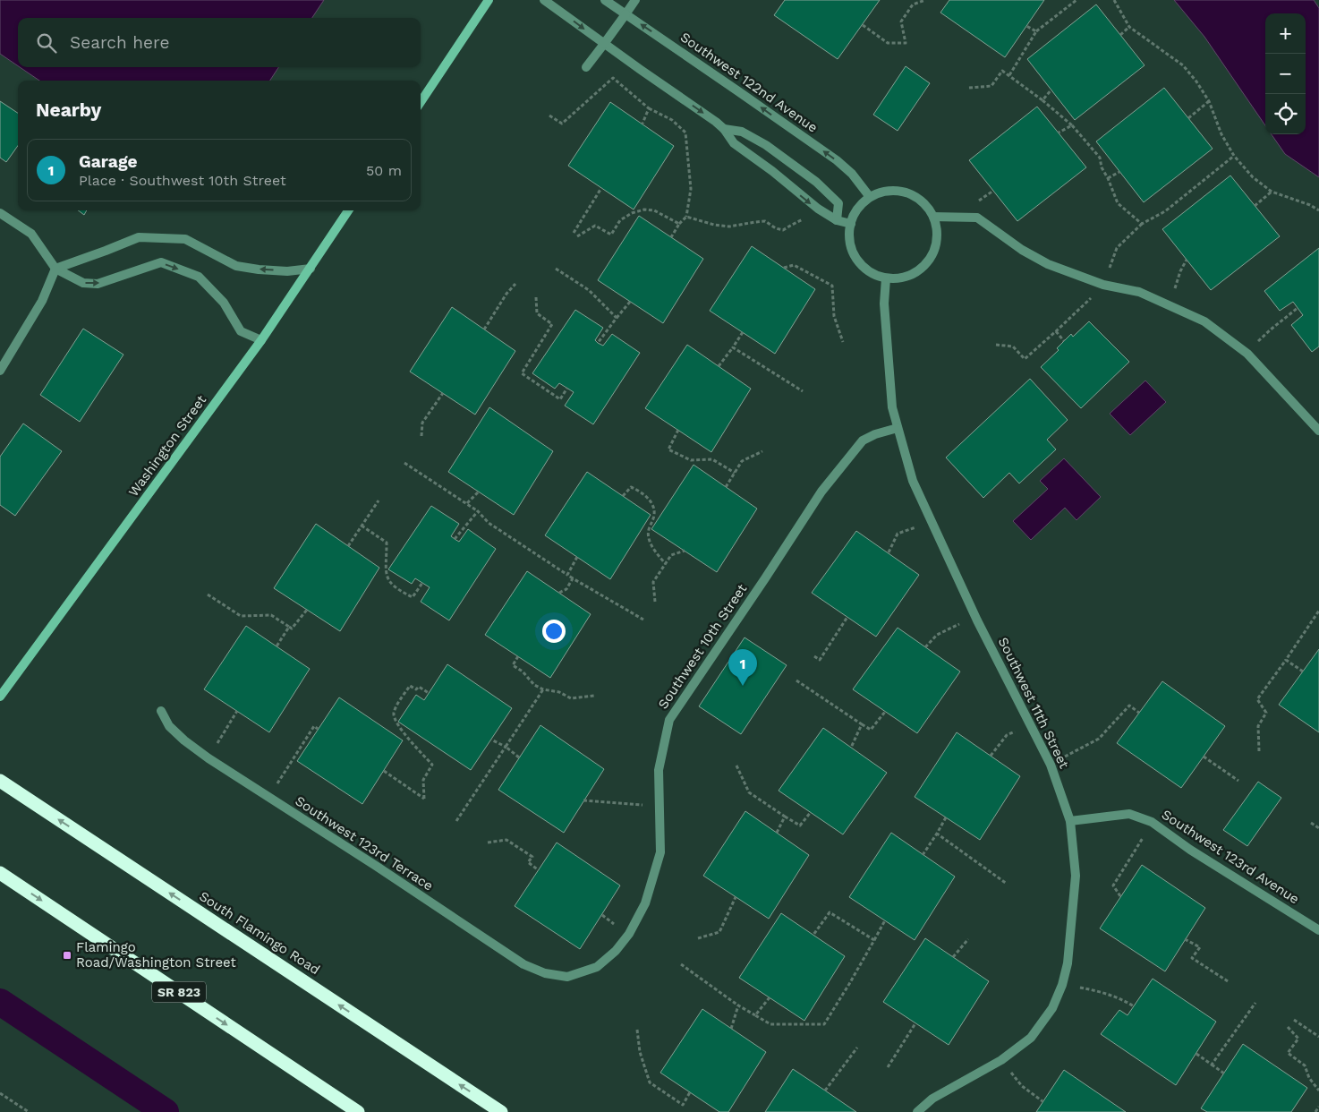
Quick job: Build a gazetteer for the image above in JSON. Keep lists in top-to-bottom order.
{
  "streets": {
    "highway": ["South Flamingo Road", "SR 823"],
    "street": [
      "Southwest 122nd Avenue",
      "Washington Street",
      "Southwest 10th Street",
      "Southwest 11th Street",
      "Southwest 123rd Terrace",
      "Southwest 123rd Avenue"
    ]
  },
  "crossings": [
    ["Southwest 122nd Avenue", "Southwest 11th Street"],
    ["Southwest 10th Street", "Southwest 11th Street"],
    ["Southwest 10th Street", "Southwest 123rd Terrace"],
    ["Southwest 11th Street", "Southwest 123rd Avenue"]
  ],
  "places": {
    "transit": ["Flamingo Road/Washington Street"]
  },
  "page": {
    "map_buttons": ["+", "−"],
    "search": "Search here",
    "heading": "Nearby",
    "list": [
      {
        "mark": "1",
        "name": "Garage",
        "note": "Place · Southwest 10th Street",
        "value": "50 m"
      }
    ],
    "pins": "1"
  }
}
